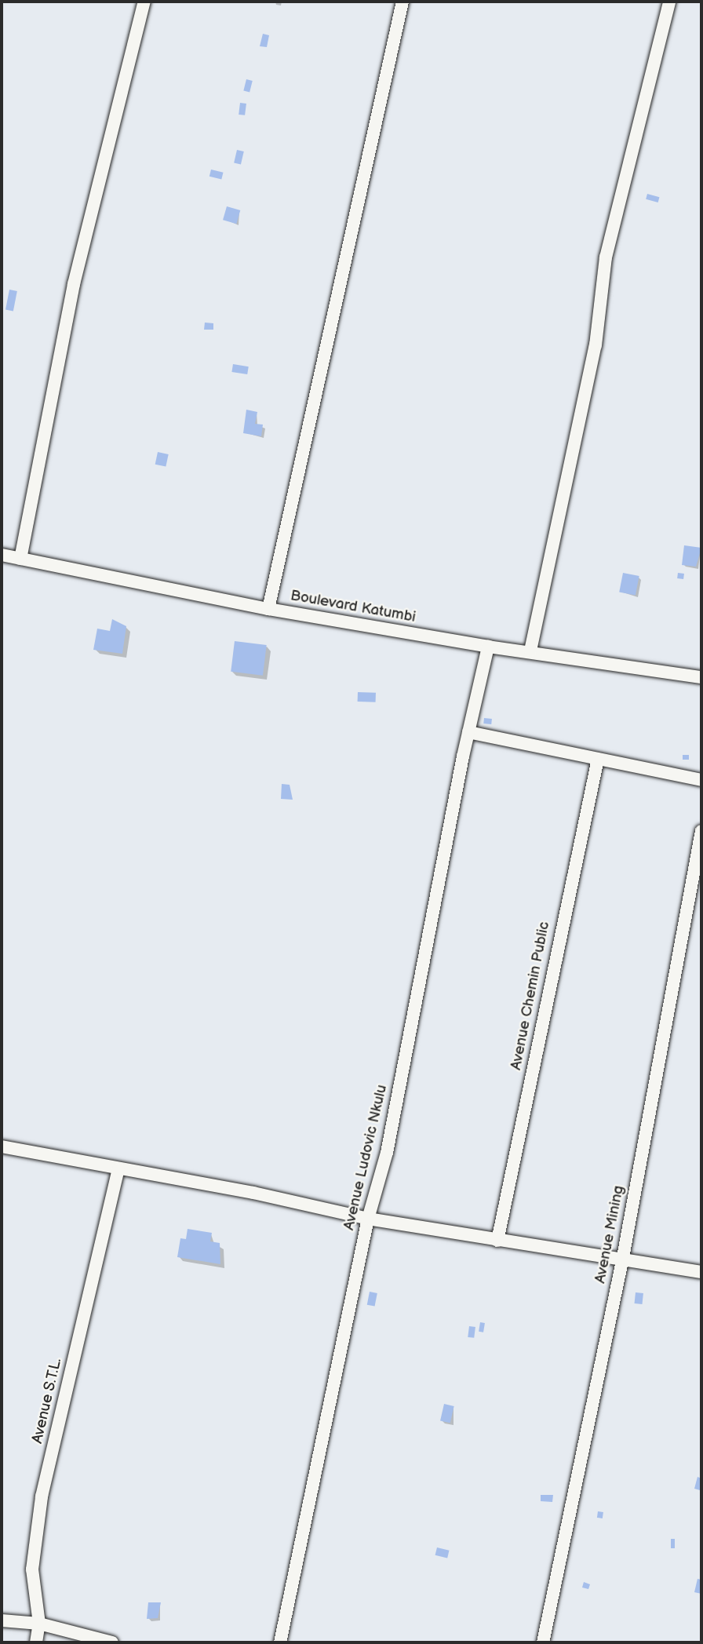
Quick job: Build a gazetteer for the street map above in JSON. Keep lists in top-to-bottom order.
{
  "streets": {
    "street": [
      "Boulevard Katumbi",
      "Avenue Chemin Public",
      "Avenue Ludovic Nkulu",
      "Avenue Mining",
      "Avenue S.T.L."
    ]
  },
  "crossings": [
    ["Boulevard Katumbi", "Avenue Ludovic Nkulu"]
  ]
}
